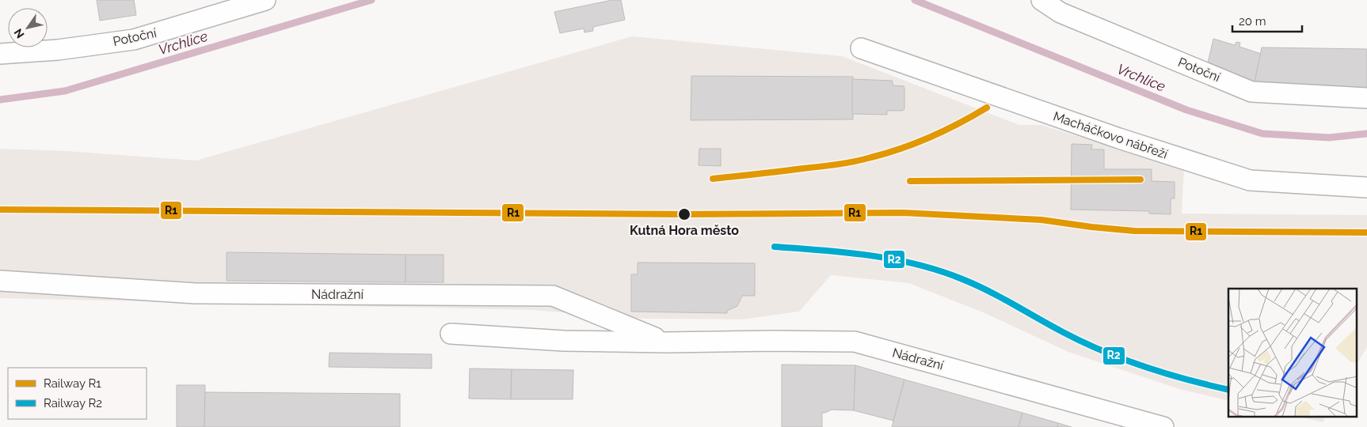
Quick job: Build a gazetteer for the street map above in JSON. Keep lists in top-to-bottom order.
{
  "streets": {
    "street": ["Potoční", "Macháčkovo nábřeží", "Nádražní"]
  },
  "water": ["Vrchlice"],
  "places": ["Kutná Hora město"],
  "lines": ["rail line R1", "rail line R2"],
  "legend": ["Railway R1", "Railway R2"],
  "scale_bar": "20 m",
  "north": "bottom left"
}
